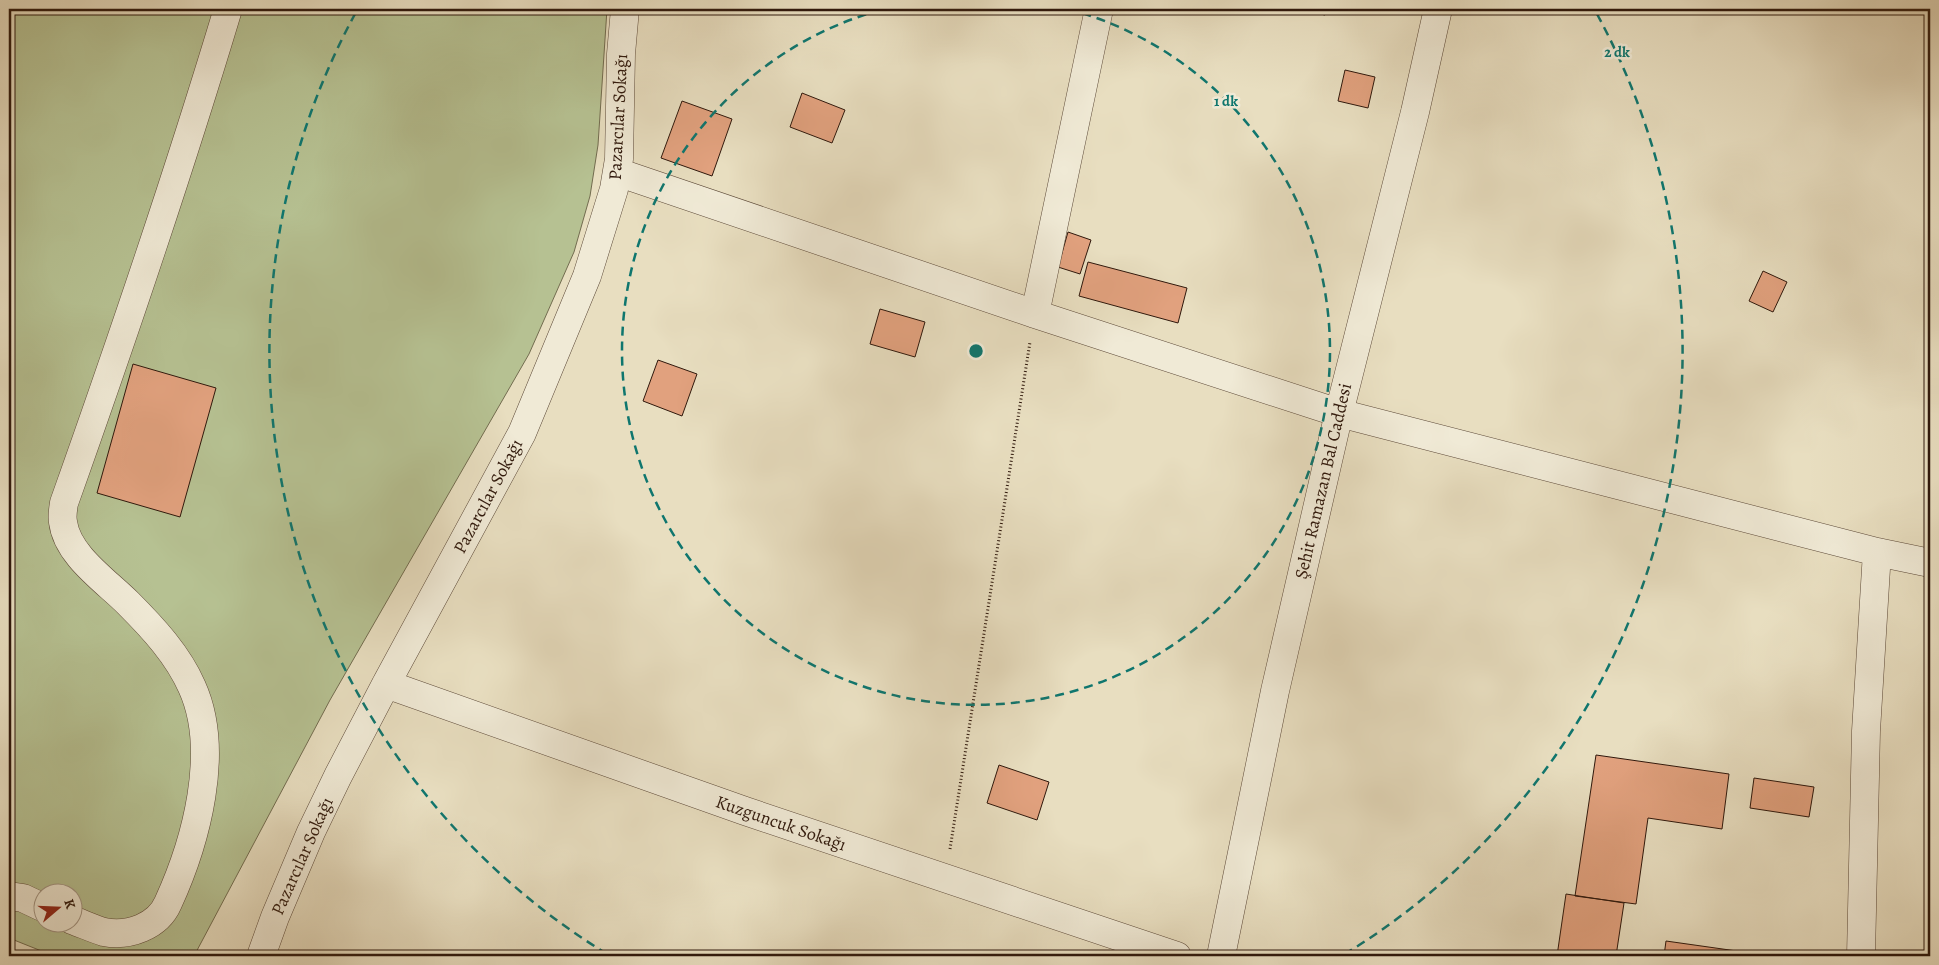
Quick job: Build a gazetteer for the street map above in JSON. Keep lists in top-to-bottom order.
{
  "streets": {
    "street": ["Pazarcılar Sokağı", "Şehit Ramazan Bal Caddesi", "Kuzguncuk Sokağı"]
  },
  "crossings": [
    ["Pazarcılar Sokağı", "Kuzguncuk Sokağı"]
  ],
  "north": "right",
  "rings": ["2 dk", "1 dk"]
}
